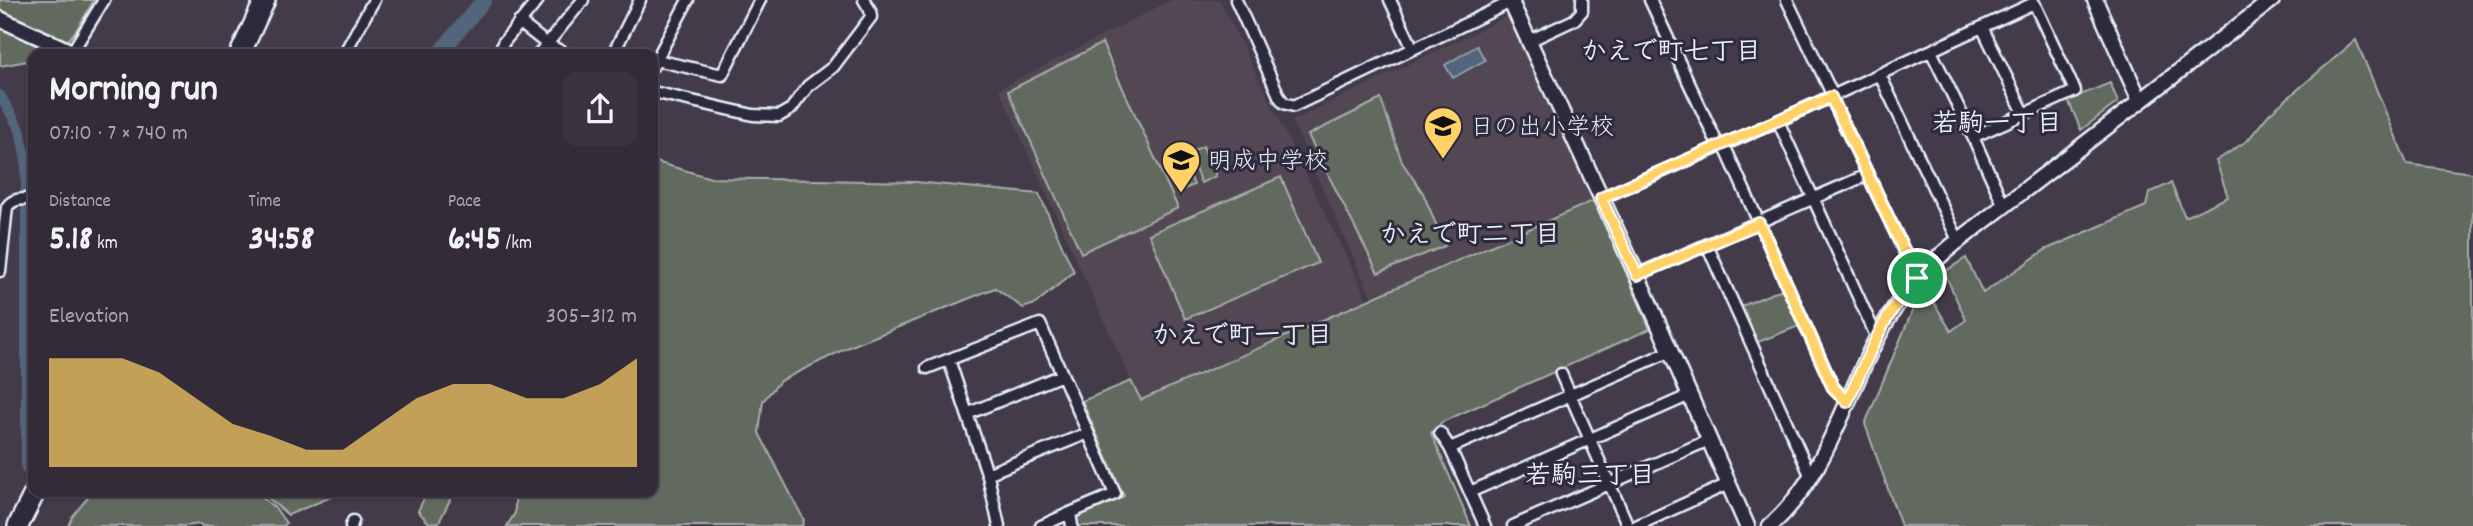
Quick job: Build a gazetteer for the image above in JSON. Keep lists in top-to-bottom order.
{
  "districts": [
    "かえで町七丁目",
    "若駒一丁目",
    "かえで町二丁目",
    "かえで町一丁目",
    "若駒三丁目"
  ],
  "places": {
    "school or university": ["日の出小学校", "明成中学校"]
  },
  "page": {
    "heading": ["Morning run", "07:10 · 7 × 740 m"],
    "stats": [
      ["Distance", "5.18 km"],
      ["Time", "34:58"],
      ["Pace", "6:45 /km"]
    ],
    "chart": ["Elevation", "305–312 m"]
  }
}
